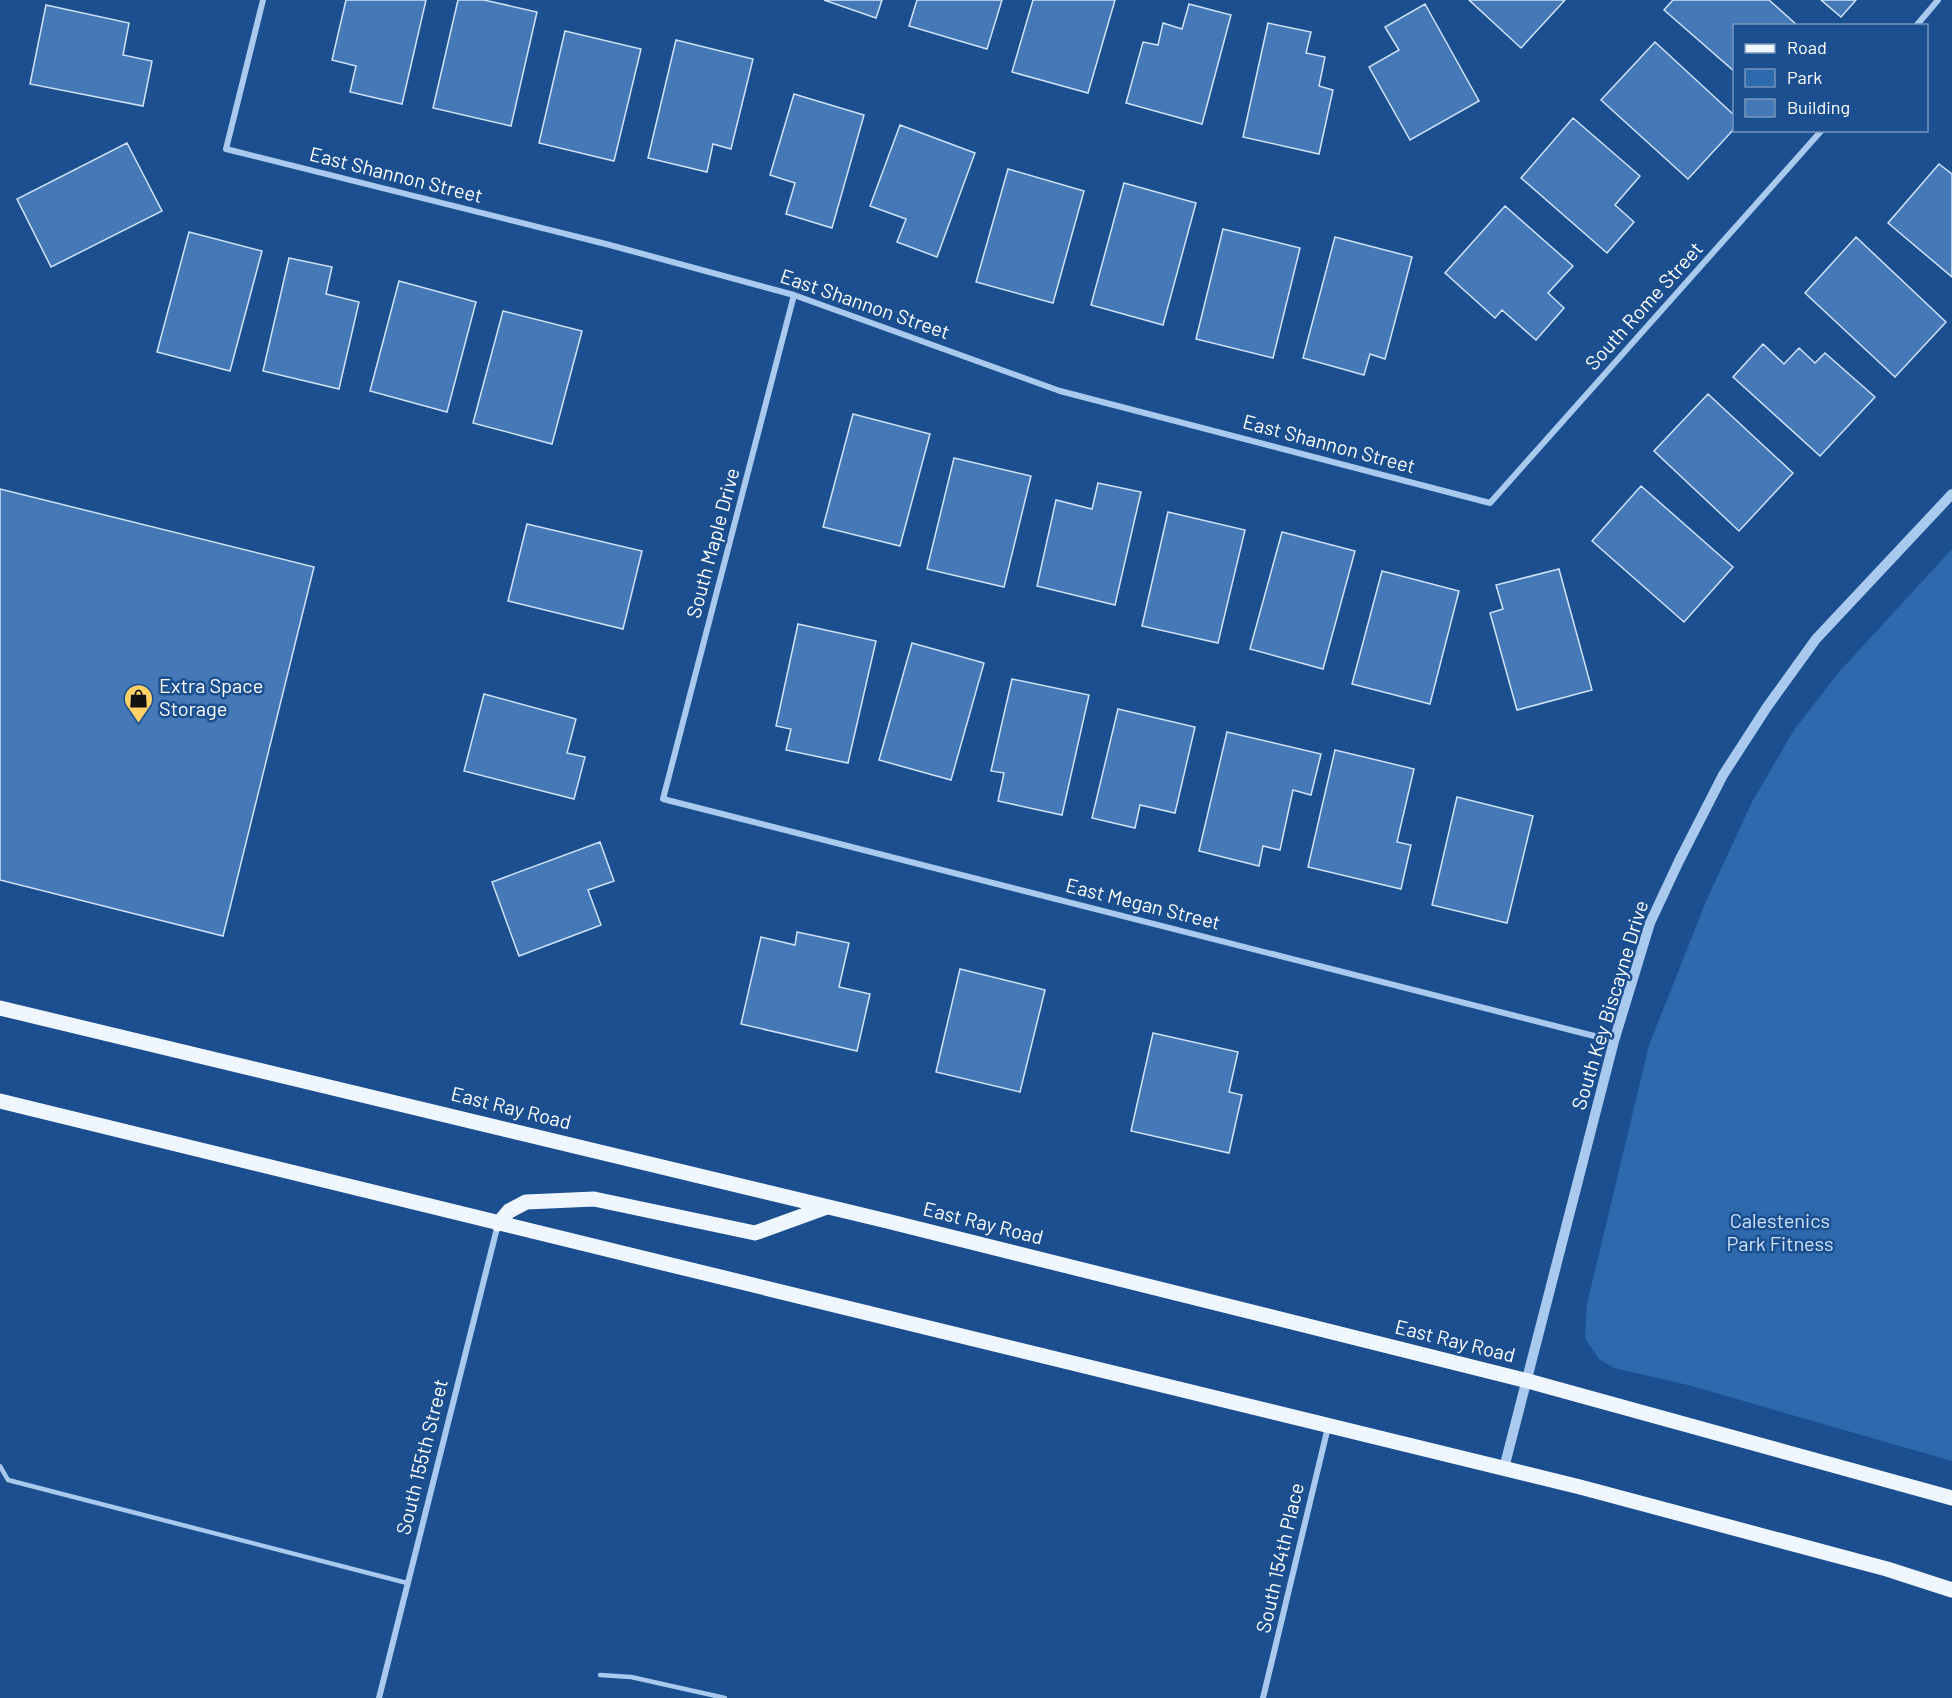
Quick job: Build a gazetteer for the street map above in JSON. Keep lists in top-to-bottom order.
{
  "streets": {
    "main road": ["East Ray Road"],
    "street": [
      "East Shannon Street",
      "South Rome Street",
      "South Maple Drive",
      "East Megan Street",
      "South Key Biscayne Drive",
      "South 155th Street",
      "South 154th Place"
    ]
  },
  "crossings": [
    ["East Shannon Street", "South Rome Street"],
    ["East Shannon Street", "South Maple Drive"],
    ["South Maple Drive", "East Megan Street"],
    ["East Megan Street", "South Key Biscayne Drive"],
    ["South Key Biscayne Drive", "East Ray Road"]
  ],
  "parks": ["Calestenics Park Fitness"],
  "places": {
    "shop": ["Extra Space Storage"]
  },
  "legend": ["Road", "Park", "Building"]
}
